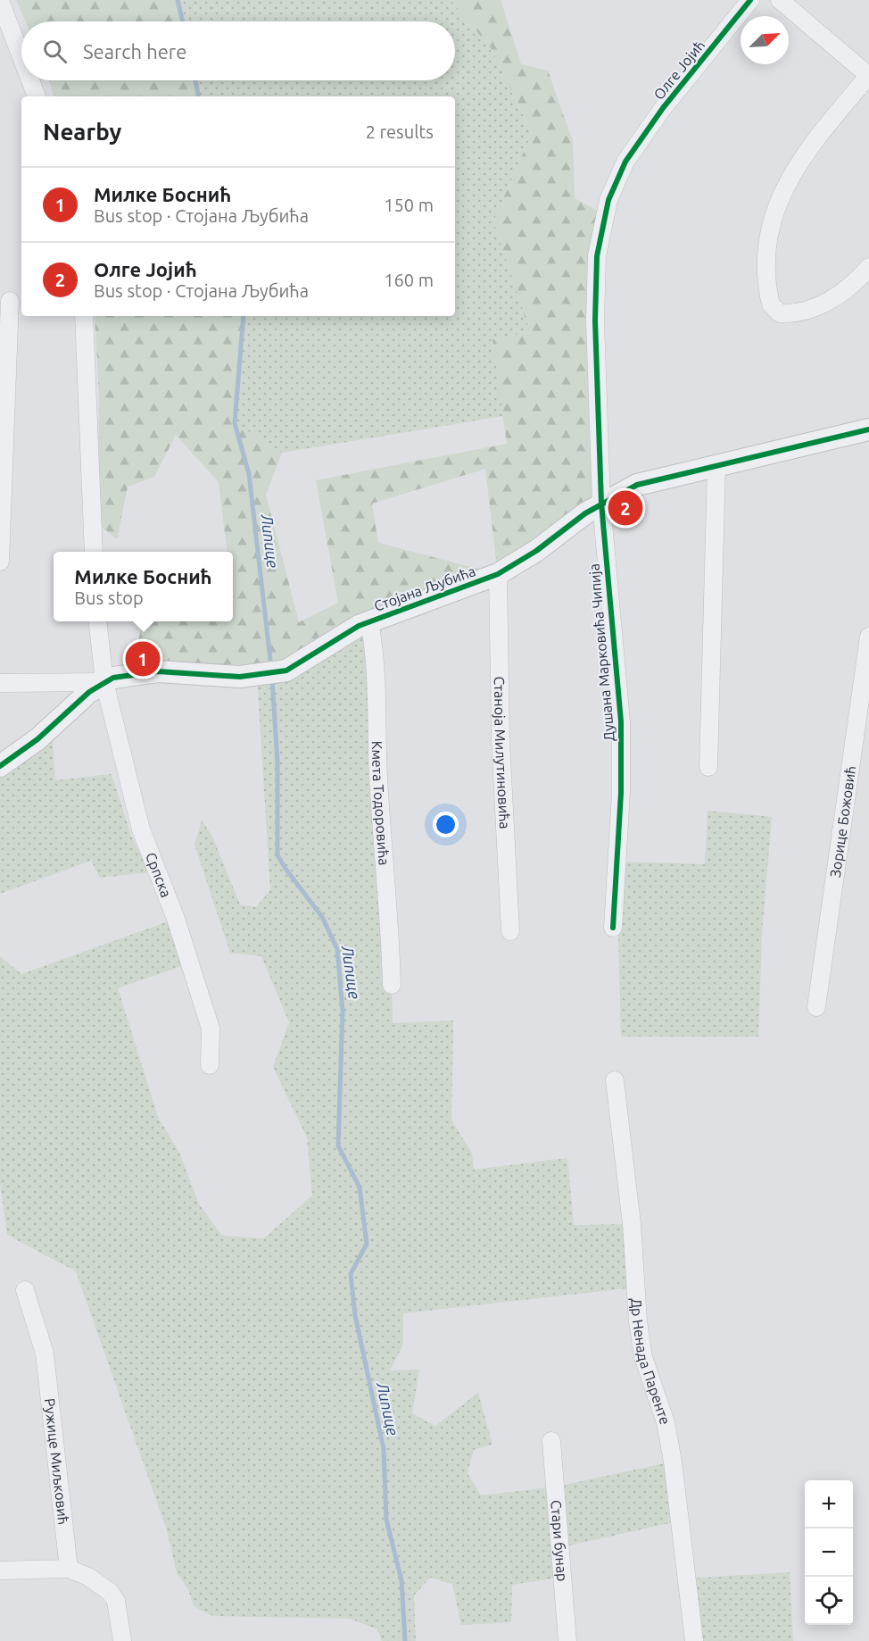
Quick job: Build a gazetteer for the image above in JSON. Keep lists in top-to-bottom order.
{
  "streets": {
    "street": [
      "Олге Јојић",
      "Стојана Љубића",
      "Душана Марковића Чипија",
      "Станоја Милутиновића",
      "Кмета Тодоровића",
      "Зорице Божовић",
      "Српска",
      "Др Ненада Паренте",
      "Ружице Миљковић",
      "Стари бунар"
    ]
  },
  "crossings": [
    ["Олге Јојић", "Стојана Љубића"],
    ["Олге Јојић", "Душана Марковића Чипија"],
    ["Стојана Љубића", "Душана Марковића Чипија"],
    ["Стојана Љубића", "Станоја Милутиновића"],
    ["Стојана Љубића", "Кмета Тодоровића"],
    ["Стојана Љубића", "Српска"]
  ],
  "water": ["Липице"],
  "north": "top right",
  "page": {
    "search": "Search here",
    "heading": ["Nearby", "2 results"],
    "list": [
      {
        "mark": "1",
        "name": "Милке Боснић",
        "note": "Bus stop · Стојана Љубића",
        "value": "150 m"
      },
      {
        "mark": "2",
        "name": "Олге Јојић",
        "note": "Bus stop · Стојана Љубића",
        "value": "160 m"
      }
    ],
    "pins": ["2", "1"],
    "popup": ["Милке Боснић", "Bus stop"],
    "map_buttons": ["+", "−"]
  }
}
